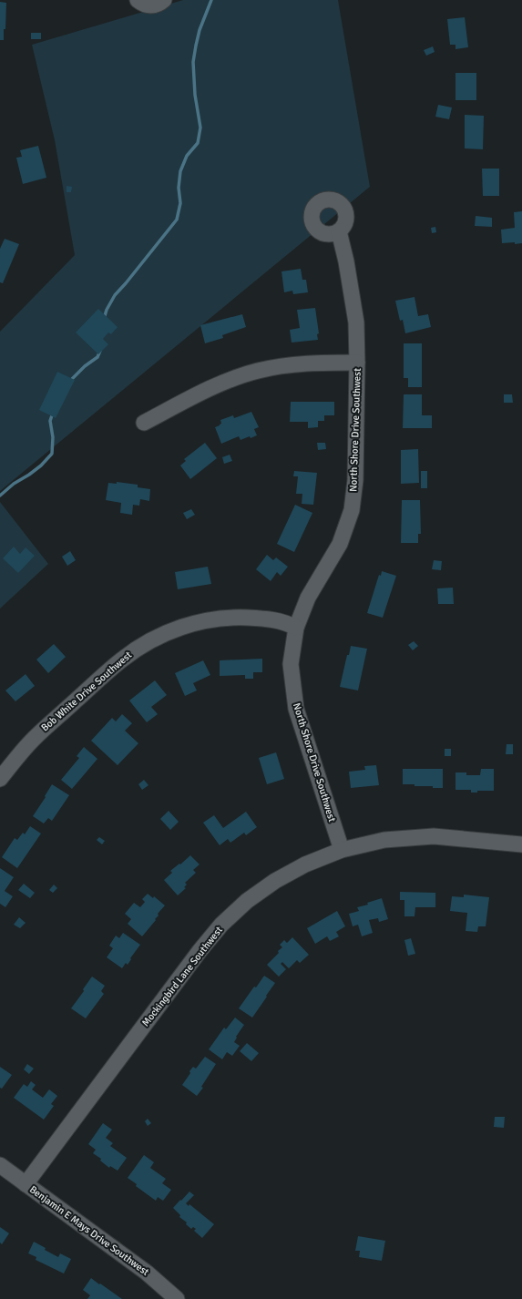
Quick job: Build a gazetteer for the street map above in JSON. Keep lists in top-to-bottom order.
{
  "streets": {
    "street": [
      "North Shore Drive Southwest",
      "Bob White Drive Southwest",
      "Mockingbird Lane Southwest",
      "Benjamin E Mays Drive Southwest"
    ]
  },
  "crossings": [
    ["North Shore Drive Southwest", "Bob White Drive Southwest"],
    ["North Shore Drive Southwest", "Mockingbird Lane Southwest"],
    ["Mockingbird Lane Southwest", "Benjamin E Mays Drive Southwest"]
  ]
}
